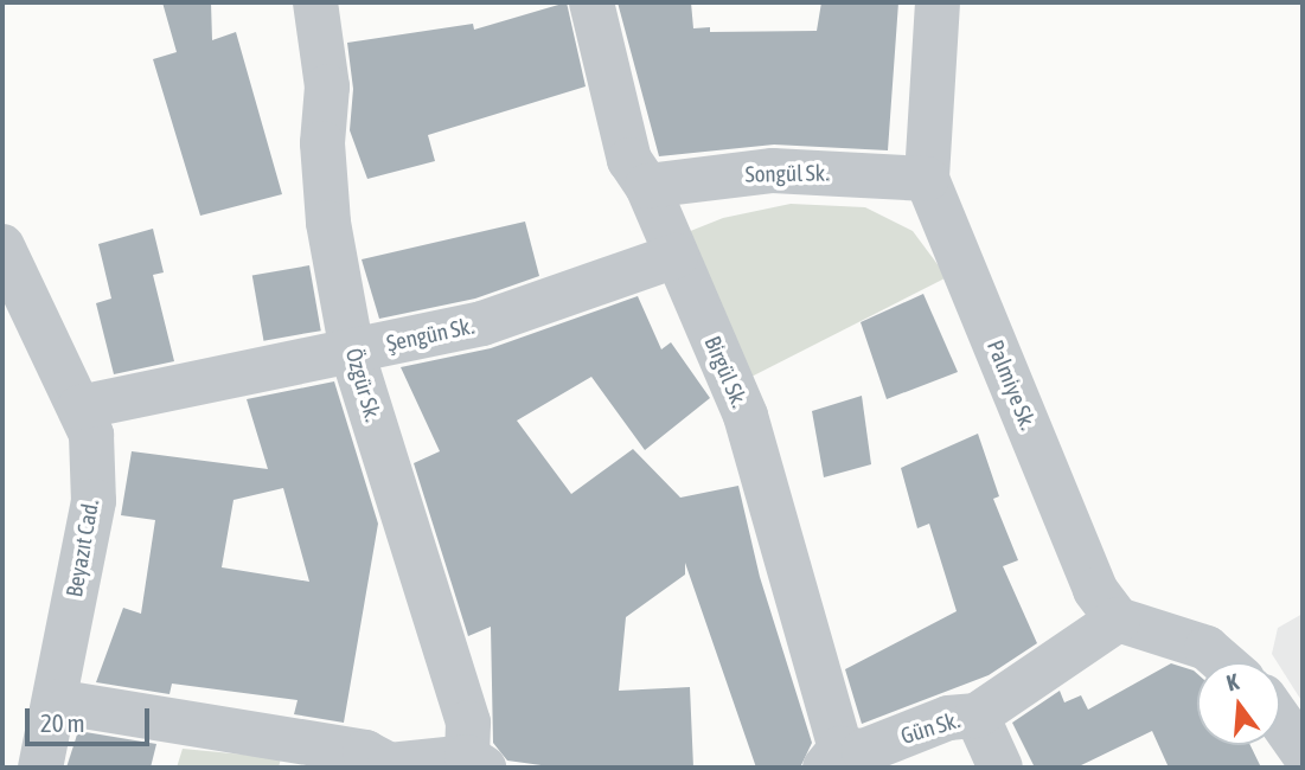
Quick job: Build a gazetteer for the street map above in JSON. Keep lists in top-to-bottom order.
{
  "streets": {
    "street": [
      "Songül Sk.",
      "Şengün Sk.",
      "Birgül Sk.",
      "Özgür Sk.",
      "Palmiye Sk.",
      "Beyazıt Cad.",
      "Gün Sk."
    ]
  },
  "crossings": [
    ["Songül Sk.", "Birgül Sk."],
    ["Songül Sk.", "Palmiye Sk."],
    ["Şengün Sk.", "Birgül Sk."],
    ["Şengün Sk.", "Özgür Sk."],
    ["Şengün Sk.", "Beyazıt Cad."],
    ["Birgül Sk.", "Gün Sk."],
    ["Palmiye Sk.", "Gün Sk."]
  ],
  "scale_bar": "20 m",
  "north": "top"
}
